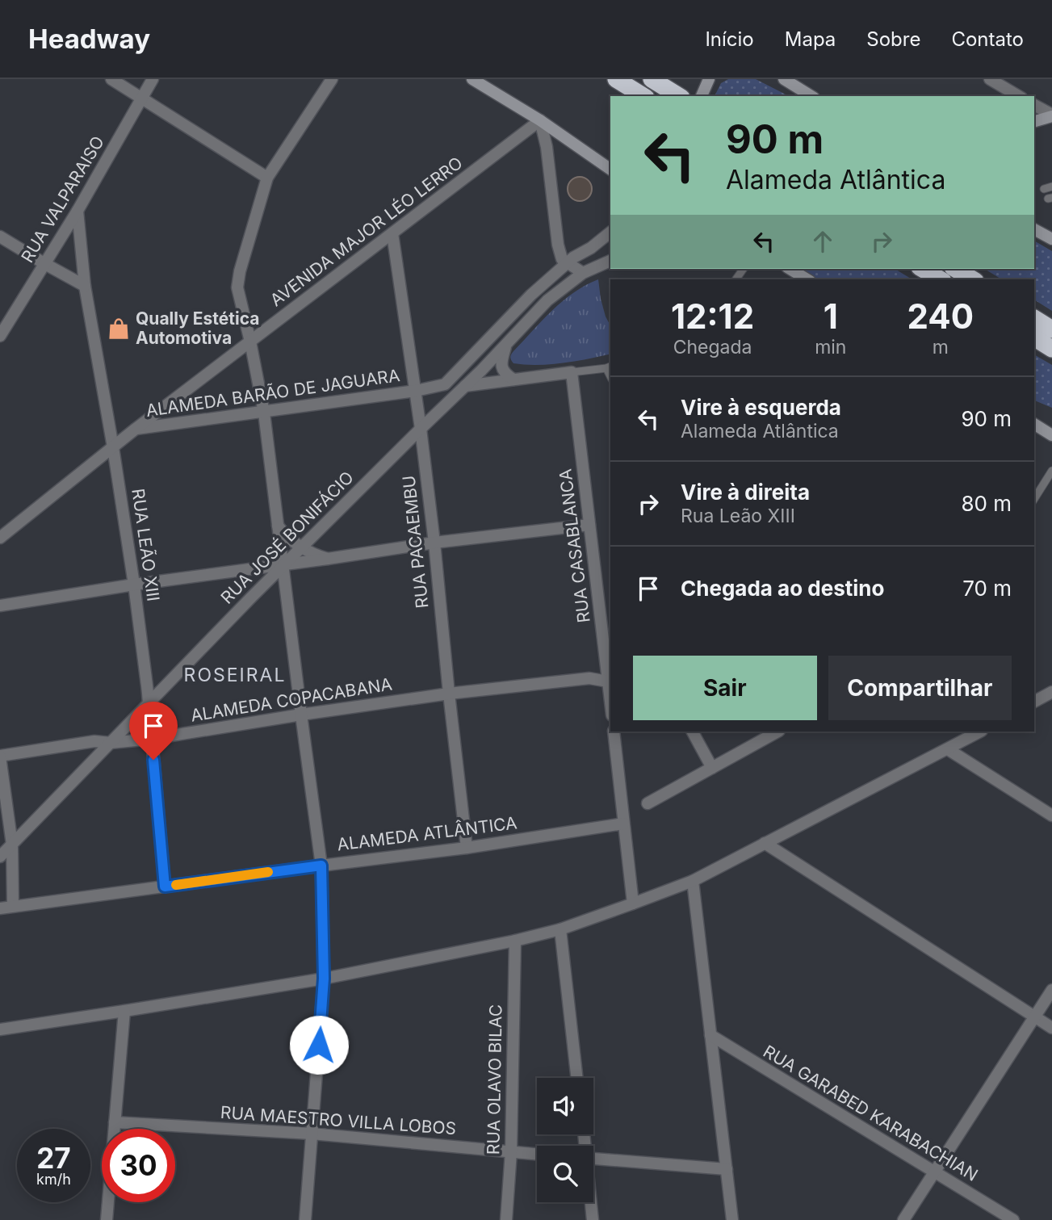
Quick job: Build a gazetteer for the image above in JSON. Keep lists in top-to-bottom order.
{
  "streets": {
    "street": [
      "RUA VALPARAISO",
      "AVENIDA MAJOR LÉO LERRO",
      "ALAMEDA BARÃO DE JAGUARA",
      "RUA JOSÉ BONIFÁCIO",
      "RUA PACAEMBU",
      "RUA LEÃO XIII",
      "RUA CASABLANCA",
      "ALAMEDA COPACABANA",
      "ALAMEDA ATLÂNTICA",
      "RUA OLAVO BILAC",
      "RUA GARABED KARABACHIAN",
      "RUA MAESTRO VILLA LOBOS"
    ]
  },
  "crossings": [
    ["RUA VALPARAISO", "RUA LEÃO XIII"],
    ["AVENIDA MAJOR LÉO LERRO", "ALAMEDA BARÃO DE JAGUARA"],
    ["AVENIDA MAJOR LÉO LERRO", "RUA PACAEMBU"],
    ["AVENIDA MAJOR LÉO LERRO", "RUA LEÃO XIII"],
    ["ALAMEDA BARÃO DE JAGUARA", "RUA PACAEMBU"],
    ["RUA JOSÉ BONIFÁCIO", "RUA PACAEMBU"],
    ["RUA JOSÉ BONIFÁCIO", "RUA LEÃO XIII"],
    ["RUA JOSÉ BONIFÁCIO", "ALAMEDA COPACABANA"],
    ["RUA PACAEMBU", "ALAMEDA COPACABANA"],
    ["RUA PACAEMBU", "ALAMEDA ATLÂNTICA"],
    ["RUA LEÃO XIII", "ALAMEDA COPACABANA"],
    ["RUA LEÃO XIII", "ALAMEDA ATLÂNTICA"],
    ["RUA CASABLANCA", "ALAMEDA COPACABANA"],
    ["RUA OLAVO BILAC", "RUA MAESTRO VILLA LOBOS"]
  ],
  "districts": ["ROSEIRAL"],
  "places": {
    "shop": ["Qually Estética Automotiva"]
  },
  "page": {
    "header": "Headway",
    "nav": [
      "Início",
      "Mapa",
      "Sobre",
      "Contato"
    ],
    "turn": ["90 m", "Alameda Atlântica"],
    "eta": [
      "12:12",
      "Chegada",
      "1",
      "min",
      "240",
      "m"
    ],
    "list": [
      {
        "name": "Vire à esquerda",
        "note": "Alameda Atlântica",
        "value": "90 m"
      },
      {
        "name": "Vire à direita",
        "note": "Rua Leão XIII",
        "value": "80 m"
      },
      {
        "name": "Chegada ao destino",
        "value": "70 m"
      }
    ],
    "buttons": ["Sair", "Compartilhar"],
    "speed": "27 km/h",
    "limit": "30"
  }
}
